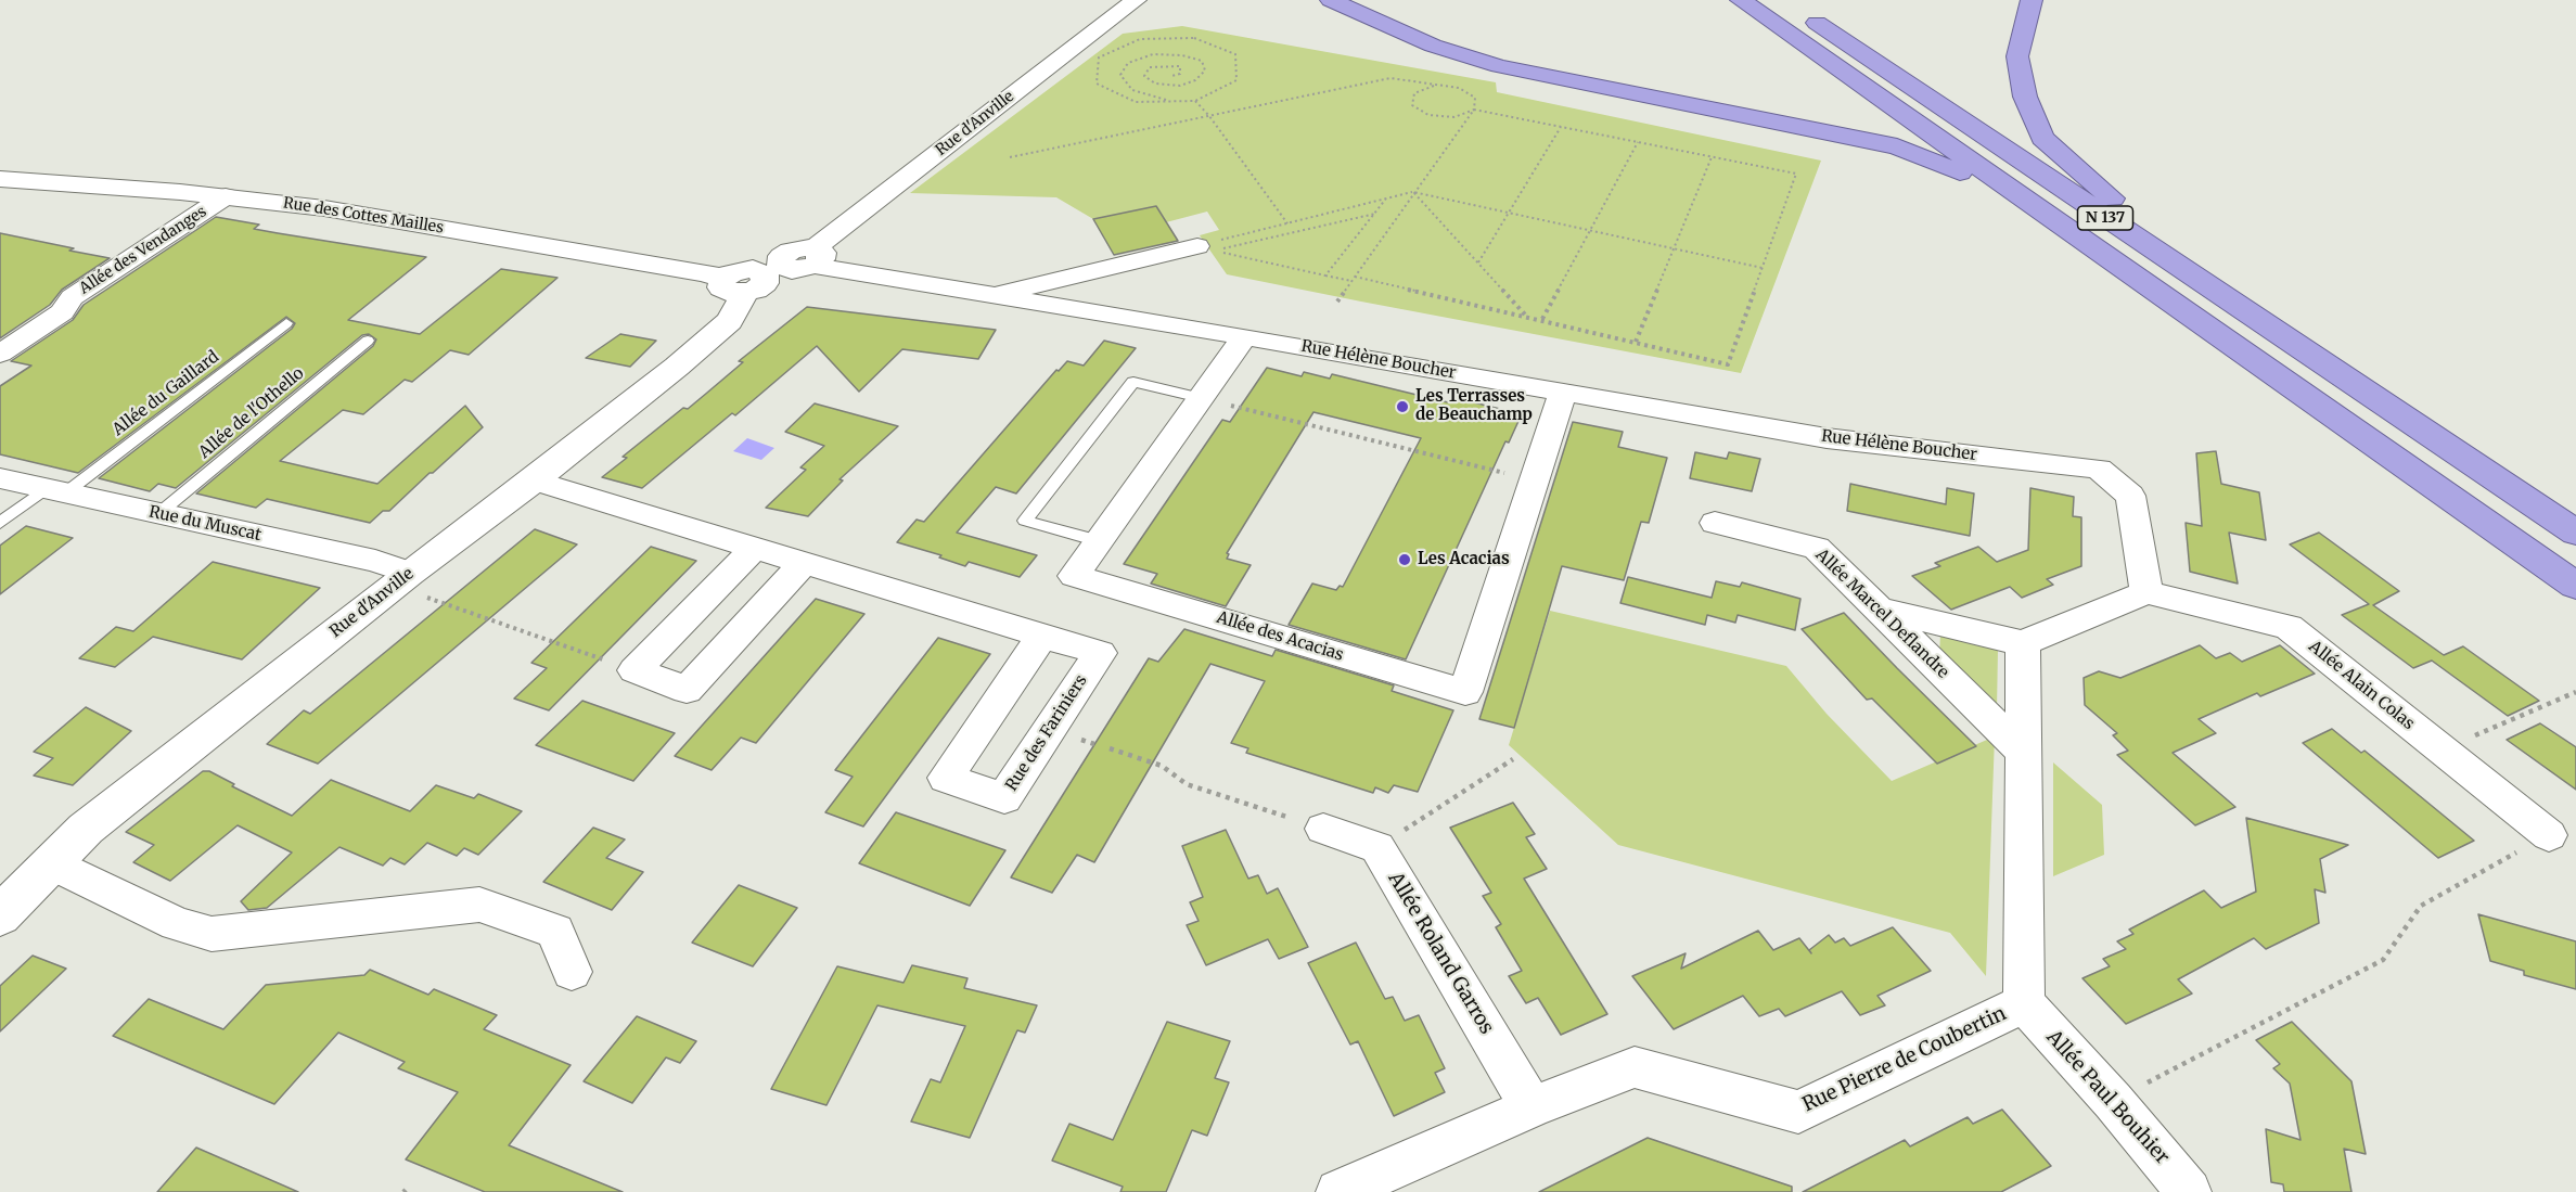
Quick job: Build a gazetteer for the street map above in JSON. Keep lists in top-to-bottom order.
{
  "streets": {
    "highway": ["N 137"],
    "street": [
      "Rue d'Anville",
      "Rue des Cottes Mailles",
      "Allée des Vendanges",
      "Rue Hélène Boucher",
      "Rue du Muscat",
      "Allée Marcel Deflandre",
      "Allée des Acacias",
      "Allée Alain Colas",
      "Rue des Fariniers",
      "Allée Roland Garros",
      "Rue Pierre de Coubertin",
      "Allée Paul Bouhier"
    ],
    "lane": ["Allée du Gaillard", "Allée de l'Othello"]
  },
  "crossings": [
    ["Rue d'Anville", "Rue des Cottes Mailles"],
    ["Rue d'Anville", "Rue Hélène Boucher"],
    ["Rue d'Anville", "Rue du Muscat"],
    ["Rue d'Anville", "Rue des Fariniers"],
    ["Rue des Cottes Mailles", "Allée des Vendanges"],
    ["Rue Hélène Boucher", "Allée des Acacias"],
    ["Rue Hélène Boucher", "Allée Alain Colas"],
    ["Allée du Gaillard", "Rue du Muscat"],
    ["Allée de l'Othello", "Rue du Muscat"],
    ["Allée Marcel Deflandre", "Rue Pierre de Coubertin"],
    ["Allée Roland Garros", "Rue Pierre de Coubertin"],
    ["Rue Pierre de Coubertin", "Allée Paul Bouhier"]
  ],
  "places": ["Les Terrasses de Beauchamp", "Les Acacias"]
}
